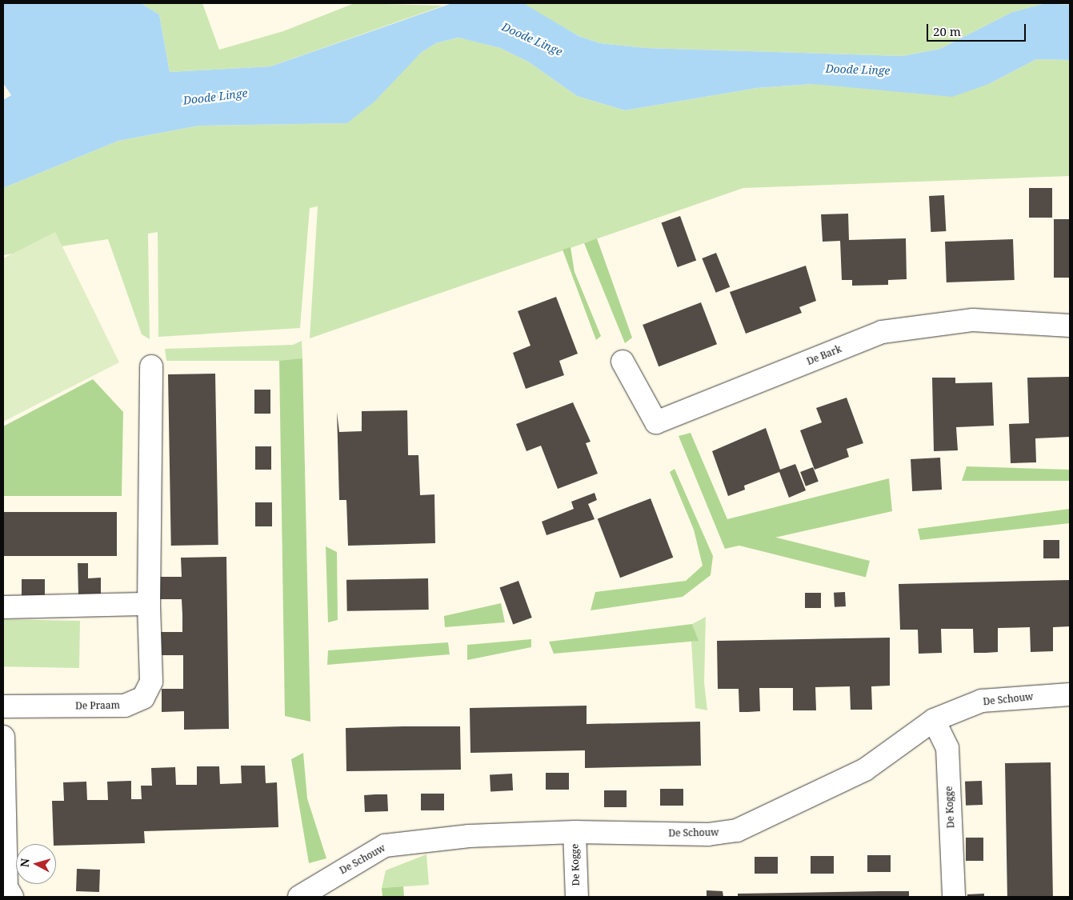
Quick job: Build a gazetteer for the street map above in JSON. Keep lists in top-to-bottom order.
{
  "streets": {
    "street": [
      "De Bark",
      "De Schouw",
      "De Praam",
      "De Kogge"
    ]
  },
  "crossings": [
    ["De Schouw", "De Kogge"]
  ],
  "water": ["Doode Linge"],
  "scale_bar": "20 m",
  "north": "left"
}
